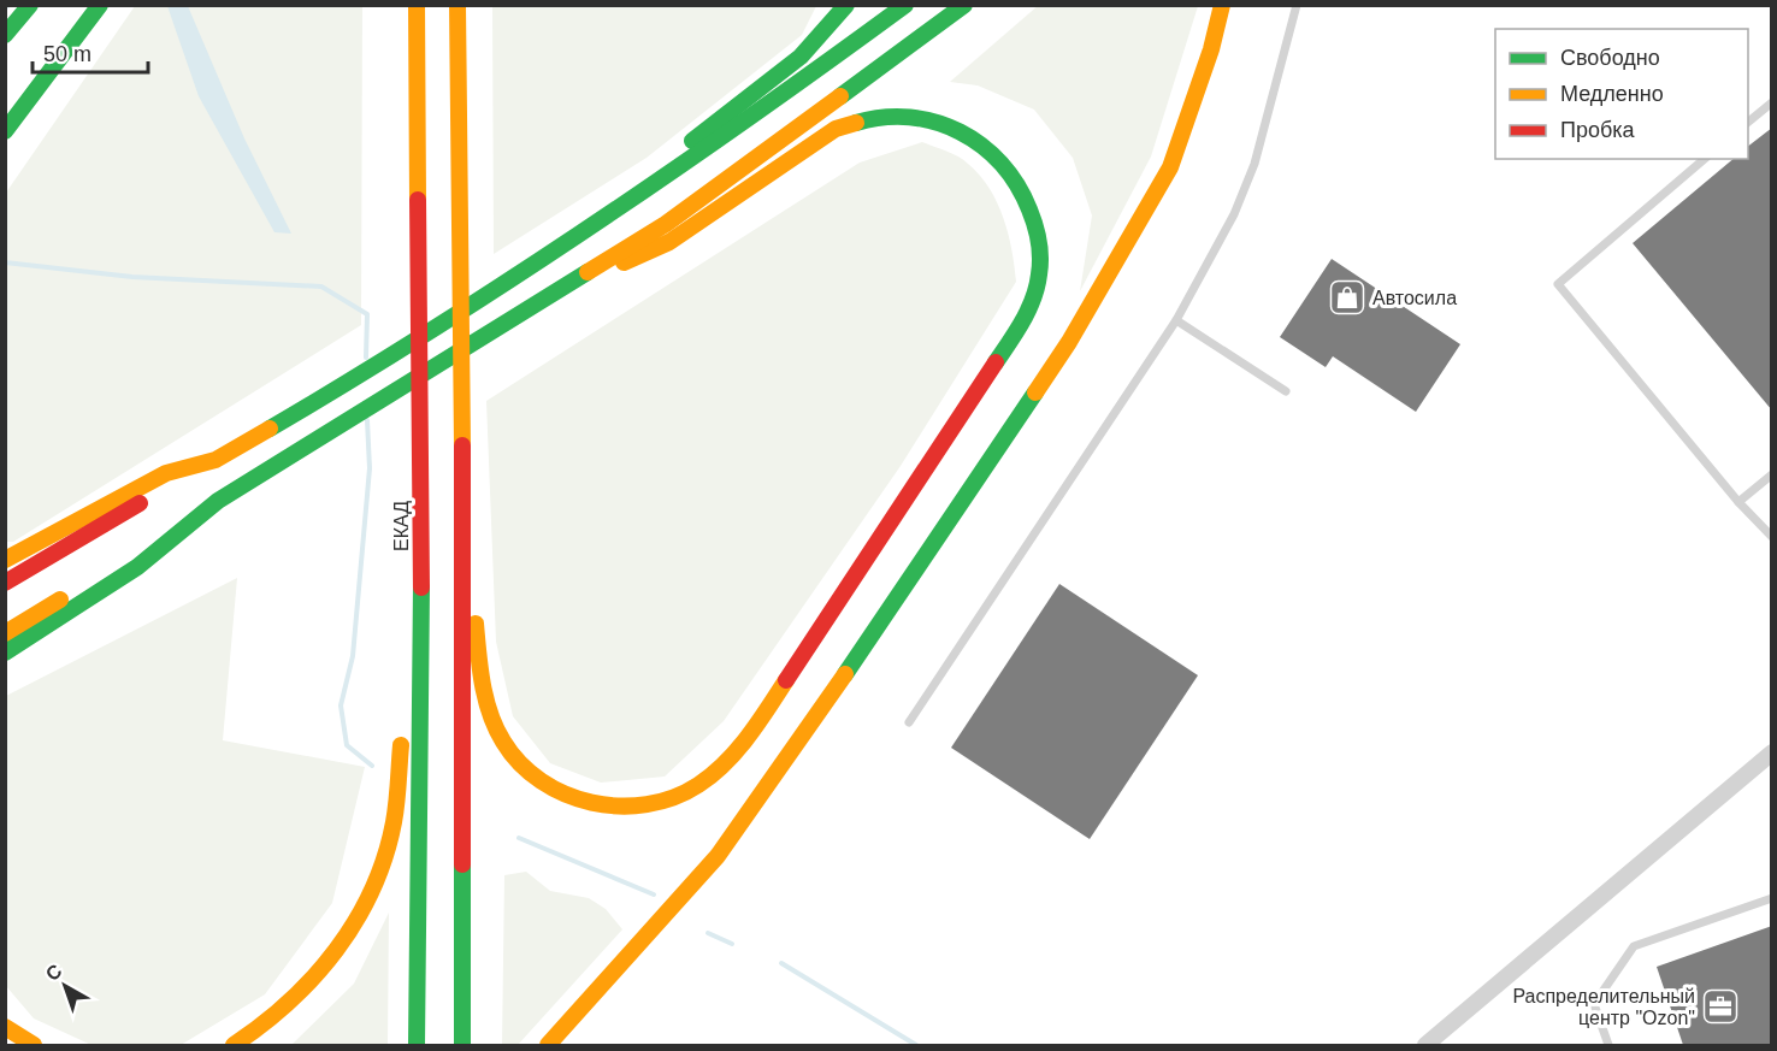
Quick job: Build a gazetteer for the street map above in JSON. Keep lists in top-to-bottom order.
{
  "streets": {
    "main road": ["ЕКАД"]
  },
  "places": {
    "shop": ["Автосила"],
    "office": ["Распределительный центр \"Ozon\""]
  },
  "legend": ["Свободно", "Медленно", "Пробка"],
  "scale_bar": "50 m",
  "north": "top left"
}
